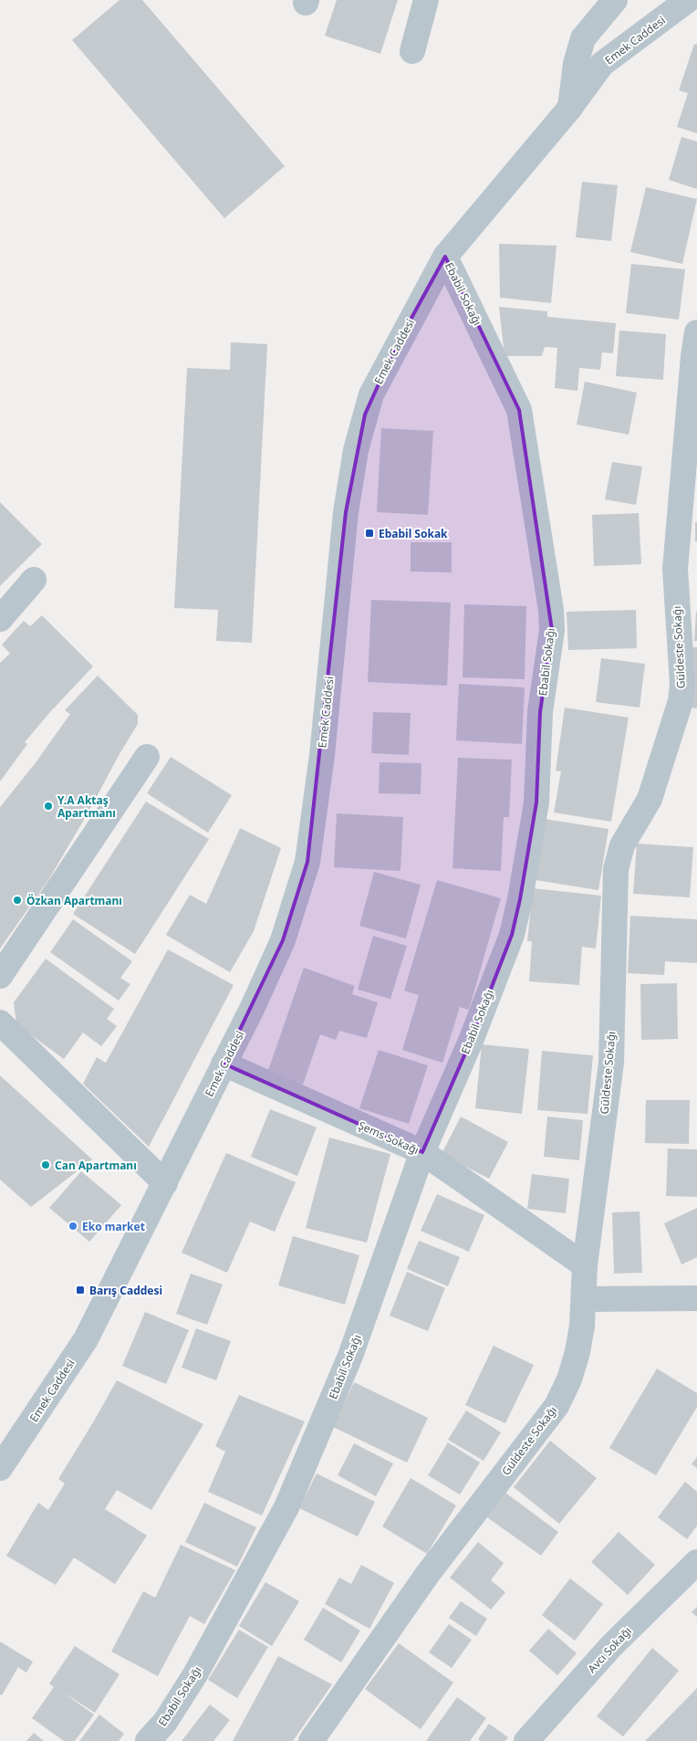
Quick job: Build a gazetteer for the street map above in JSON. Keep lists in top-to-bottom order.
{
  "streets": {
    "street": [
      "Emek Caddesi",
      "Ebabil Sokağı",
      "Güldeste Sokağı",
      "Şems Sokağı",
      "Avcı Sokağı"
    ]
  },
  "crossings": [
    ["Emek Caddesi", "Ebabil Sokağı"],
    ["Emek Caddesi", "Şems Sokağı"],
    ["Ebabil Sokağı", "Şems Sokağı"],
    ["Güldeste Sokağı", "Şems Sokağı"]
  ],
  "places": {
    "transit": ["Ebabil Sokak", "Barış Caddesi"],
    "other": [
      "Y.A Aktaş Apartmanı",
      "Özkan Apartmanı",
      "Can Apartmanı",
      "Eko market"
    ]
  }
}
